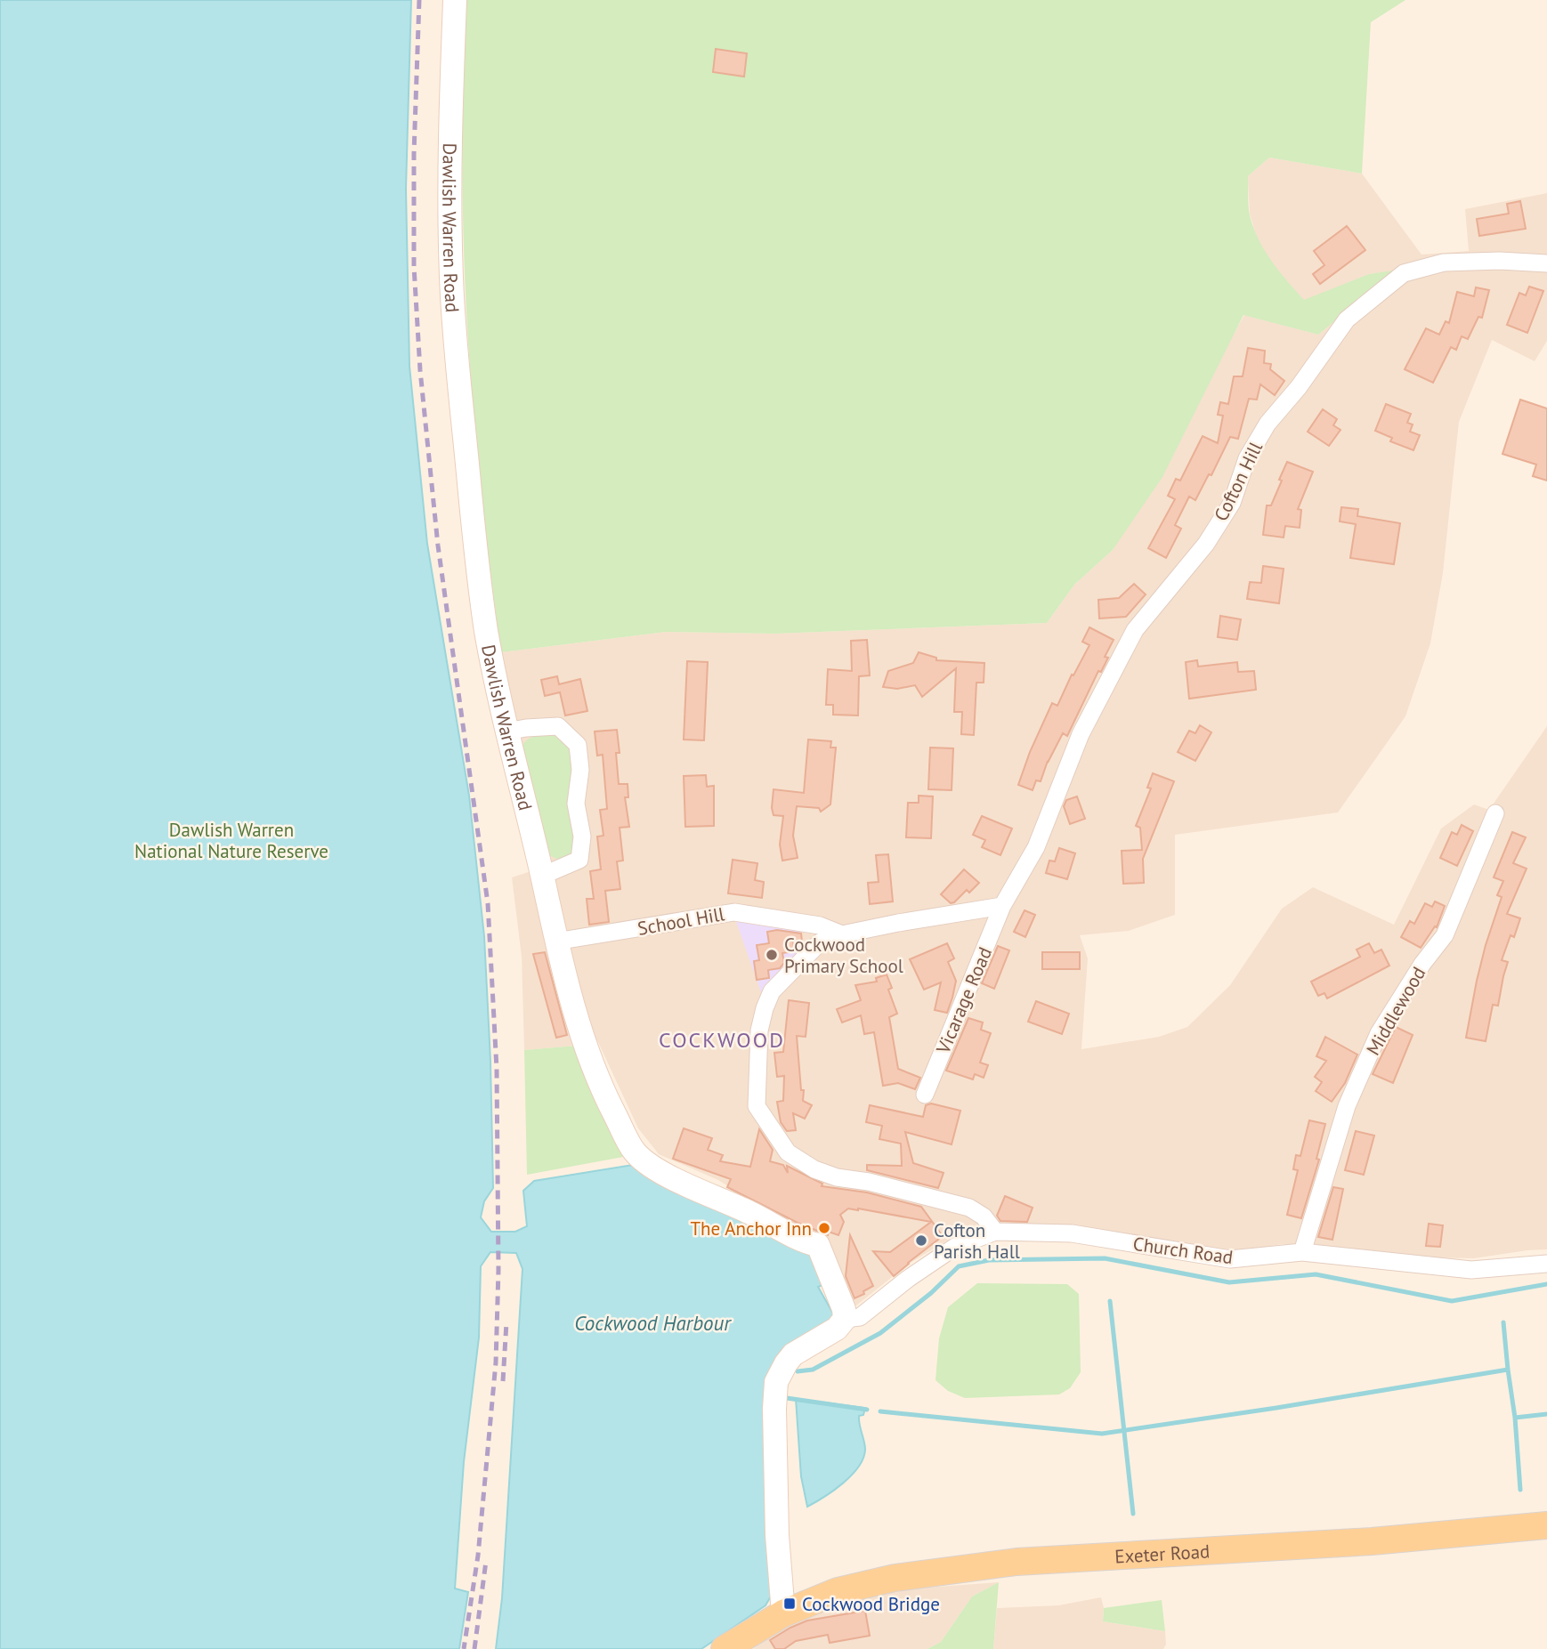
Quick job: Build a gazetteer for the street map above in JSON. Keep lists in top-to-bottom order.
{
  "streets": {
    "main road": ["Exeter Road"],
    "street": [
      "Dawlish Warren Road",
      "Cofton Hill",
      "School Hill",
      "Vicarage Road",
      "Middlewood",
      "Church Road"
    ]
  },
  "crossings": [
    ["Dawlish Warren Road", "School Hill"],
    ["Dawlish Warren Road", "Church Road"],
    ["Cofton Hill", "Vicarage Road"],
    ["Middlewood", "Church Road"]
  ],
  "districts": ["COCKWOOD"],
  "water": ["Cockwood Harbour"],
  "parks": ["Dawlish Warren National Nature Reserve"],
  "places": {
    "other": ["Cockwood Primary School", "The Anchor Inn", "Cofton Parish Hall"],
    "transit": ["Cockwood Bridge"]
  }
}
